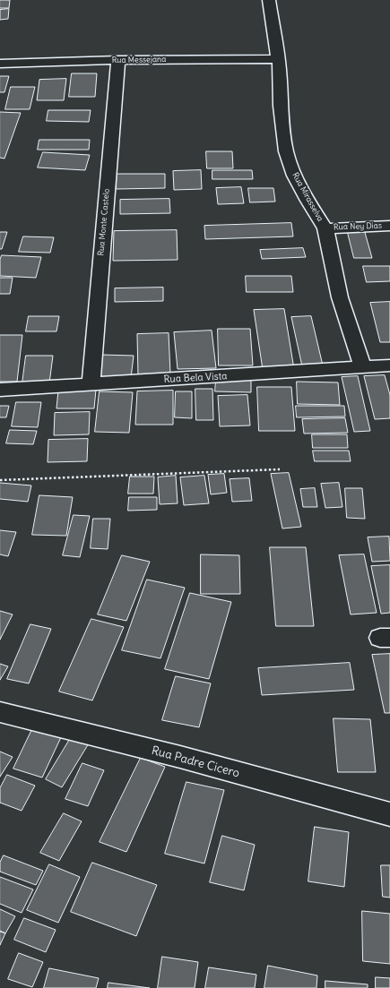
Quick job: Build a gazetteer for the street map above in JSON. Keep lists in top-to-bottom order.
{
  "streets": {
    "street": [
      "Rua Messejana",
      "Rua Mirasselva",
      "Rua Monte Castelo",
      "Rua Ney Dias",
      "Rua Bela Vista",
      "Rua Padre Cicero"
    ]
  },
  "crossings": [
    ["Rua Messejana", "Rua Mirasselva"],
    ["Rua Messejana", "Rua Monte Castelo"],
    ["Rua Mirasselva", "Rua Ney Dias"],
    ["Rua Mirasselva", "Rua Bela Vista"],
    ["Rua Monte Castelo", "Rua Bela Vista"]
  ]
}
